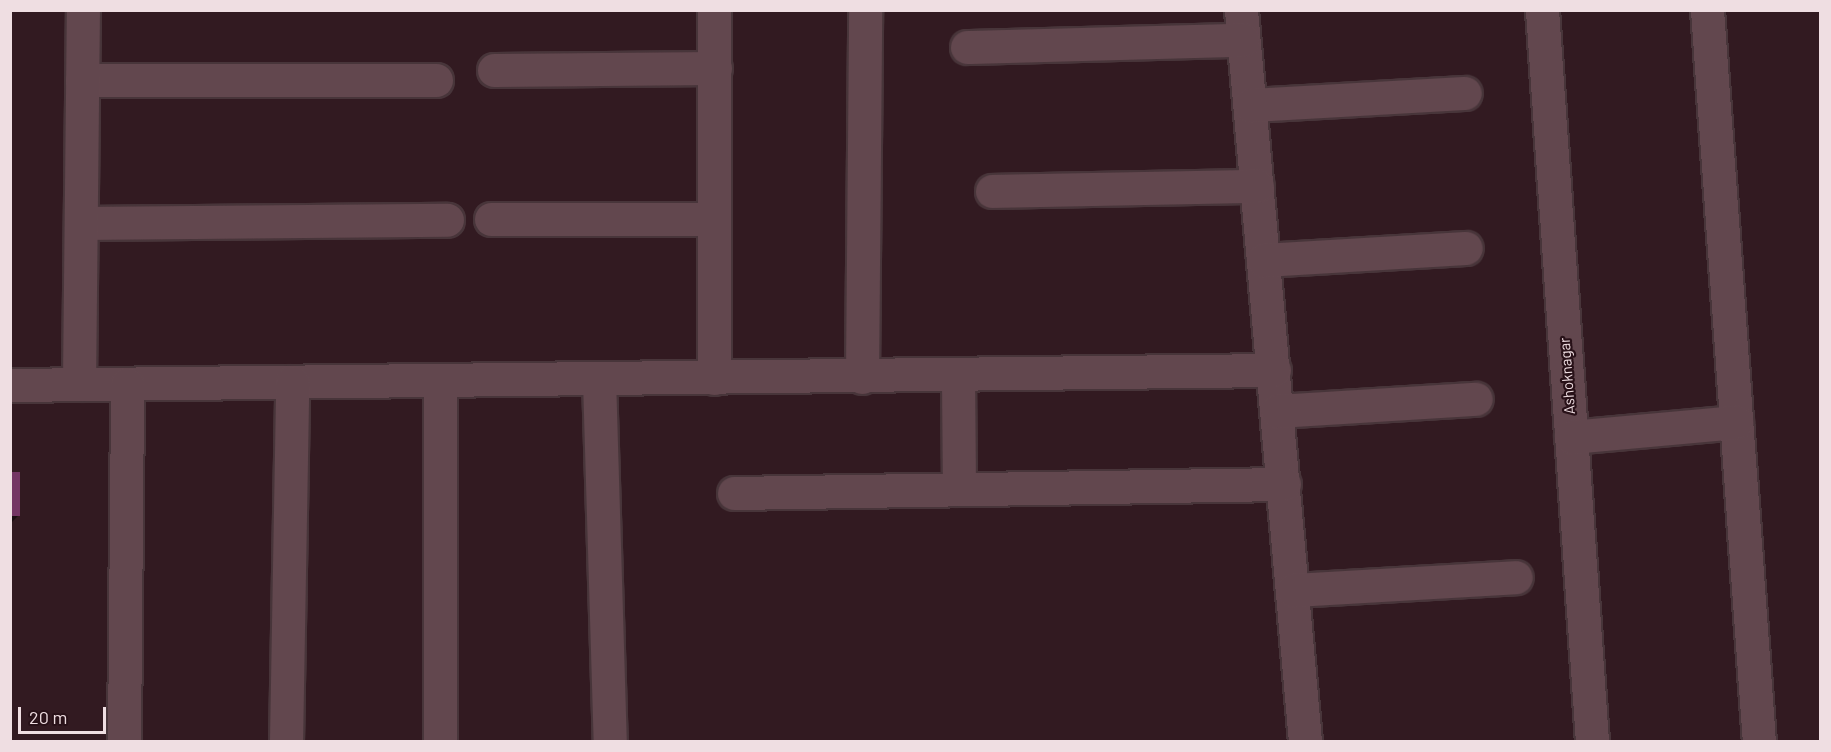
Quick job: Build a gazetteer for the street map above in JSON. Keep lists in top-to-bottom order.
{
  "streets": {
    "street": ["Ashoknagar"]
  },
  "scale_bar": "20 m"
}
